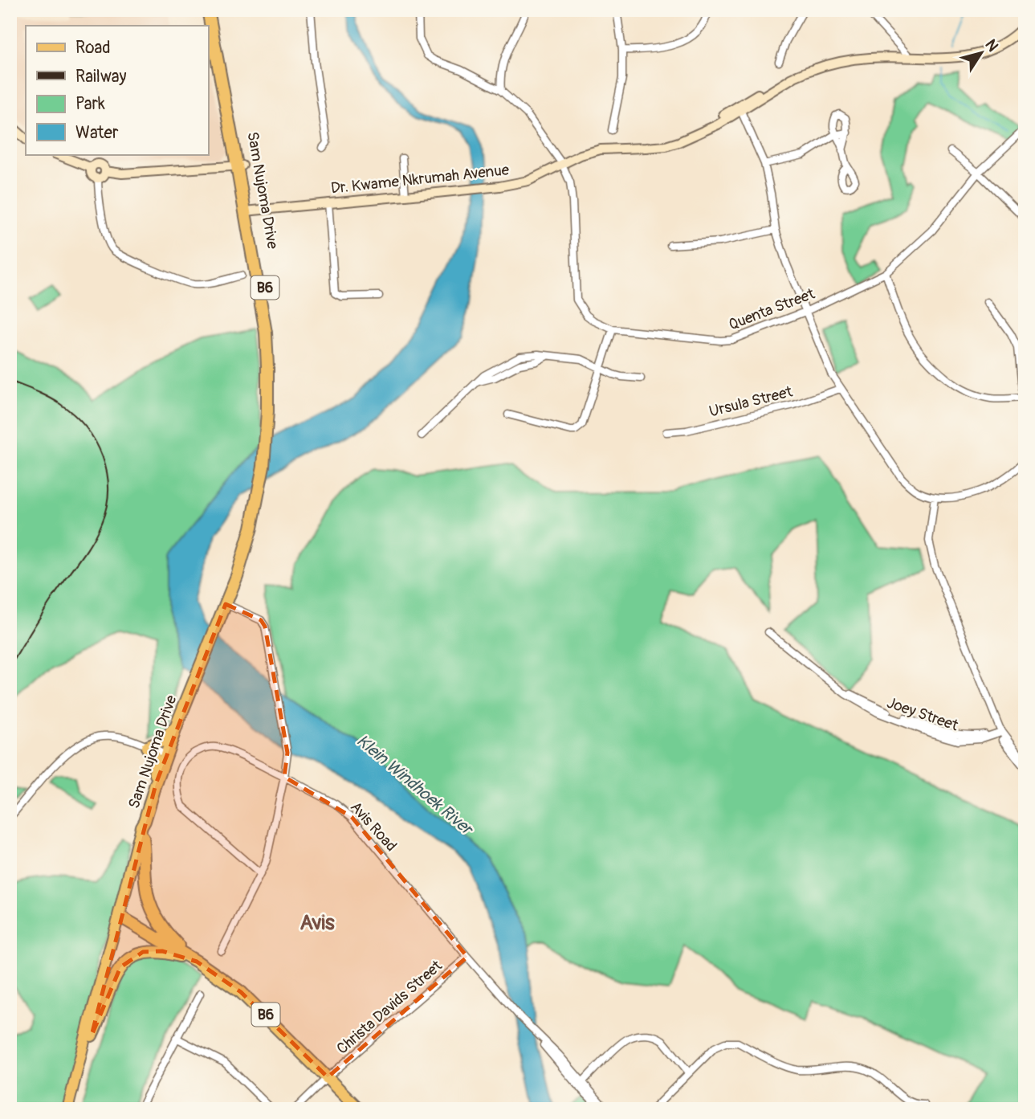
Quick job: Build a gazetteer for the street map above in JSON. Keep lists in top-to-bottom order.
{
  "streets": {
    "highway": ["Sam Nujoma Drive", "B6"],
    "street": [
      "Dr. Kwame Nkrumah Avenue",
      "Quenta Street",
      "Ursula Street",
      "Joey Street",
      "Avis Road",
      "Christa Davids Street"
    ]
  },
  "crossings": [
    ["Dr. Kwame Nkrumah Avenue", "Sam Nujoma Drive"],
    ["Dr. Kwame Nkrumah Avenue", "Quenta Street"],
    ["Sam Nujoma Drive", "B6"],
    ["B6", "Christa Davids Street"],
    ["Avis Road", "Christa Davids Street"]
  ],
  "districts": ["Avis"],
  "water": ["Klein Windhoek River"],
  "legend": [
    "Road",
    "Railway",
    "Park",
    "Water"
  ],
  "north": "top right"
}
